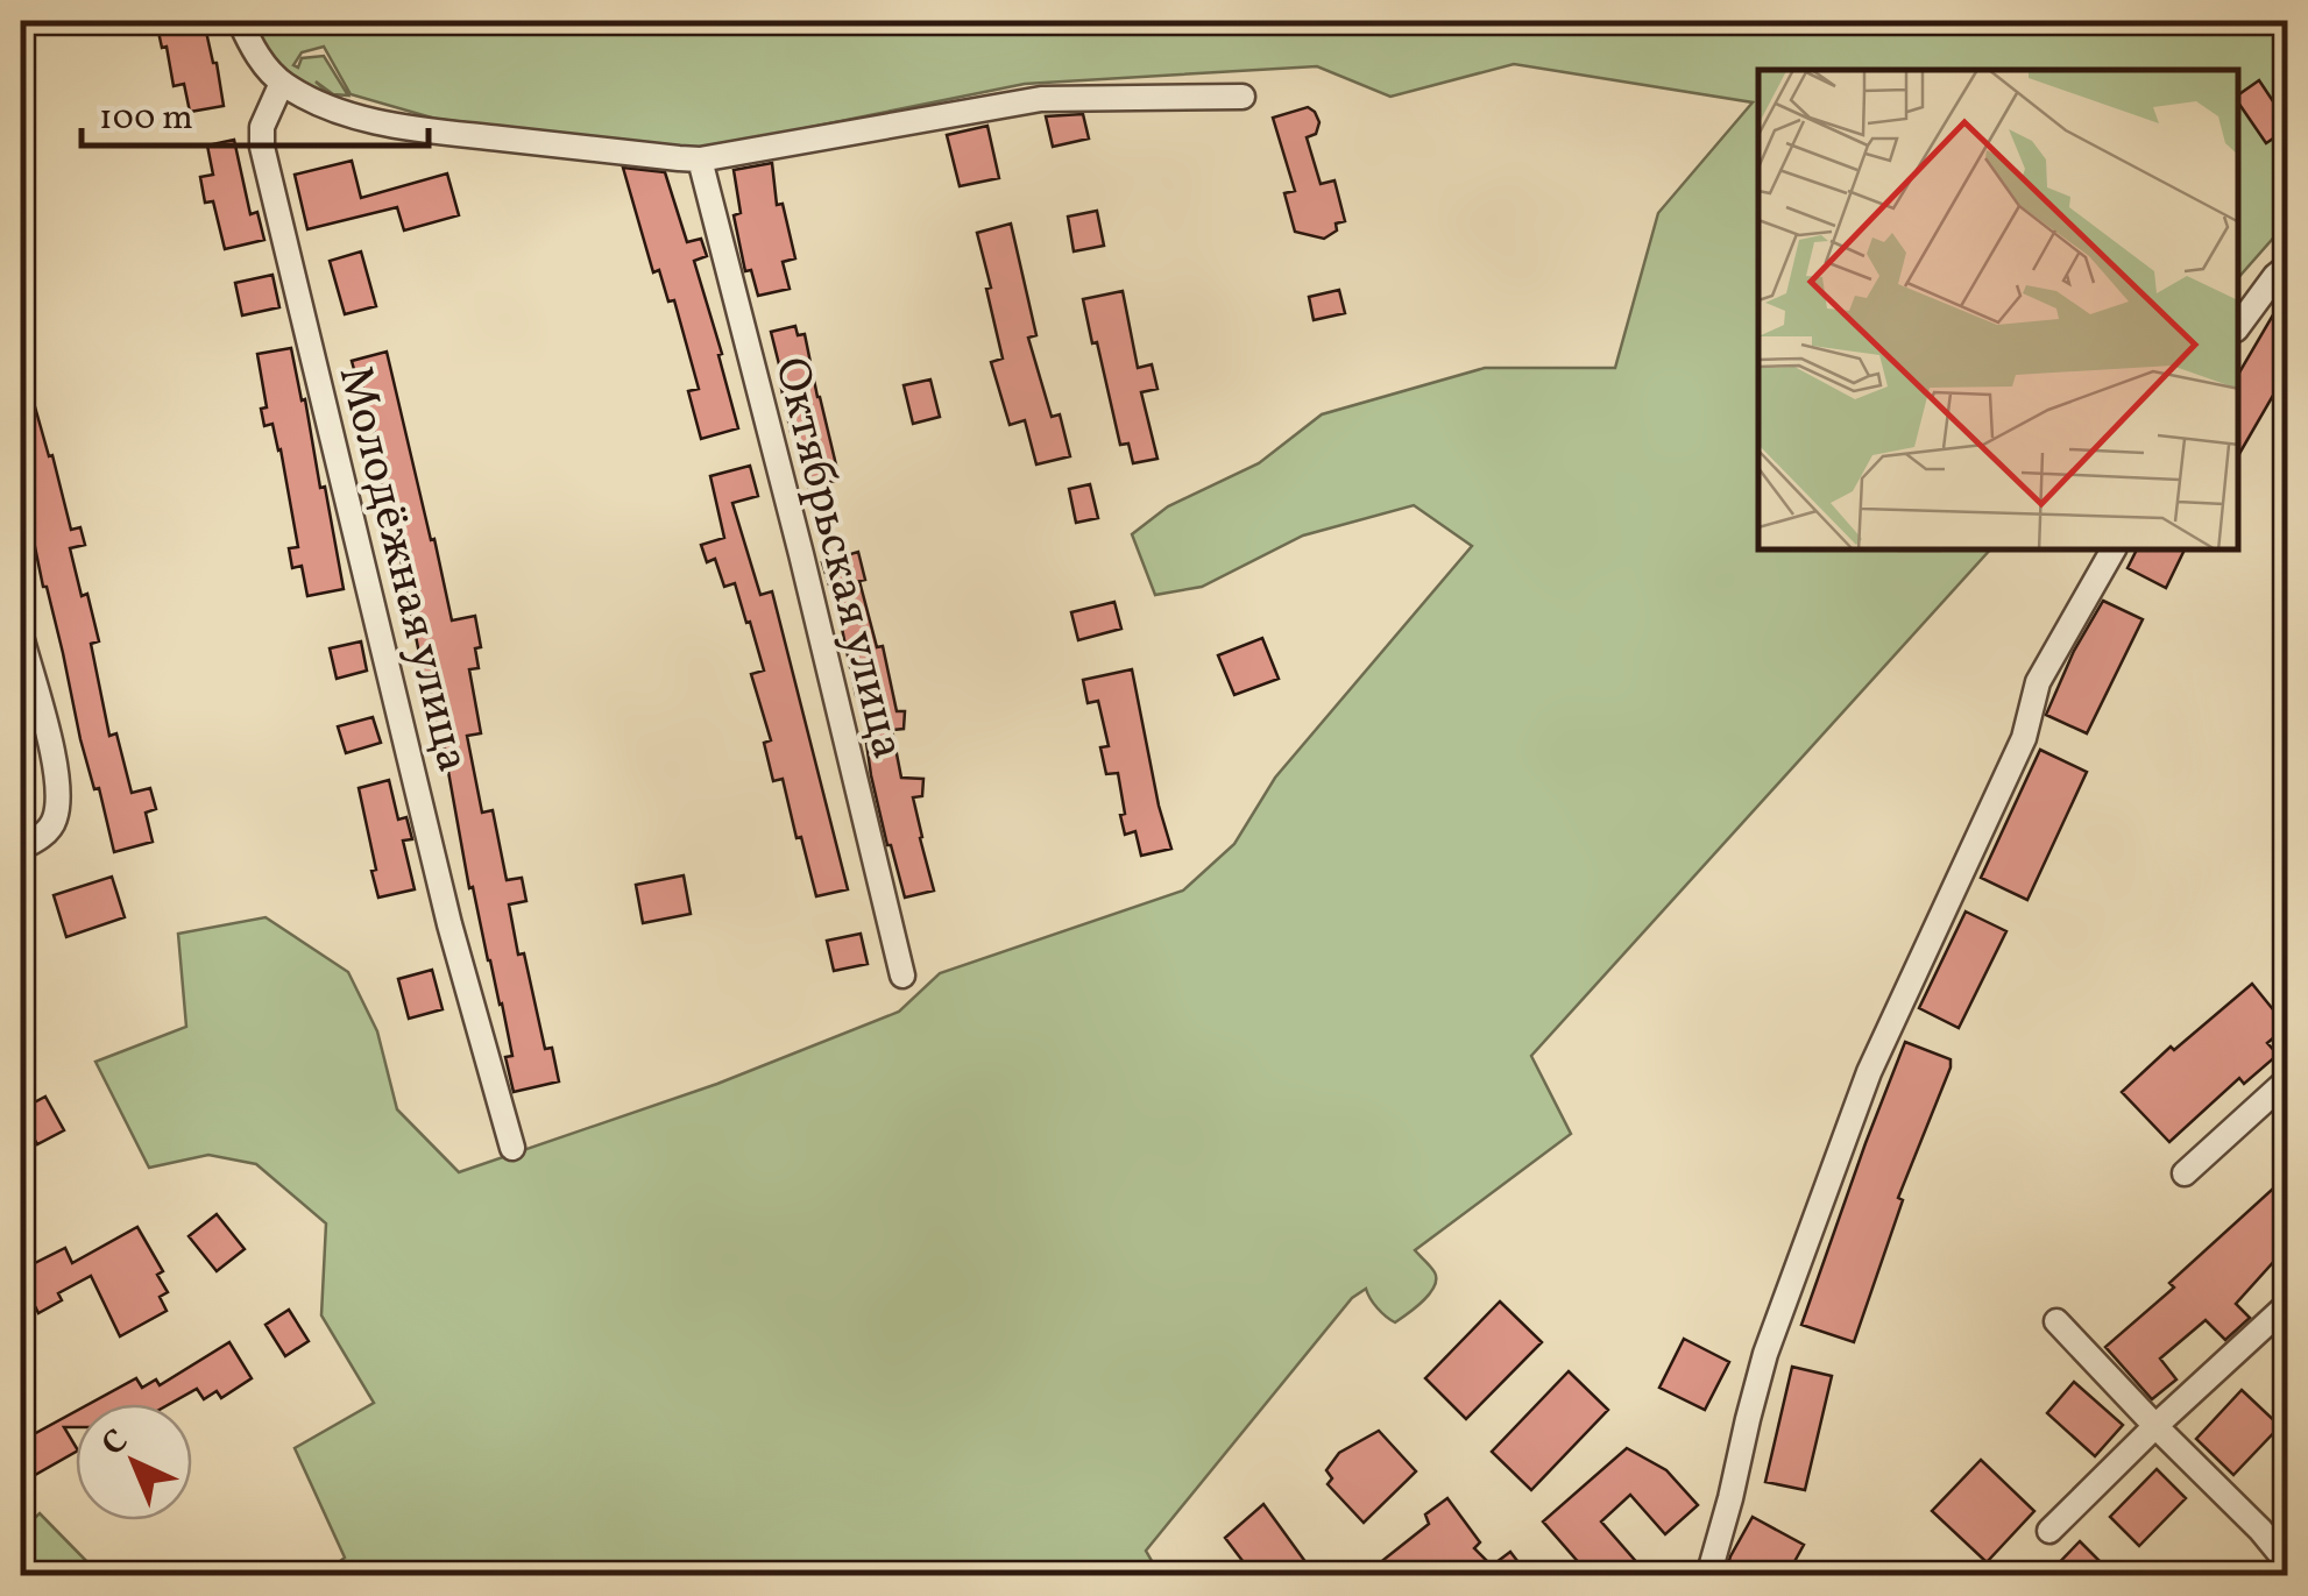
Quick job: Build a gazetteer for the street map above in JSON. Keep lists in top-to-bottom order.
{
  "streets": {
    "street": ["Октябрьская улица", "Молодёжная улица"]
  },
  "scale_bar": "100 m",
  "north": "top left"
}
